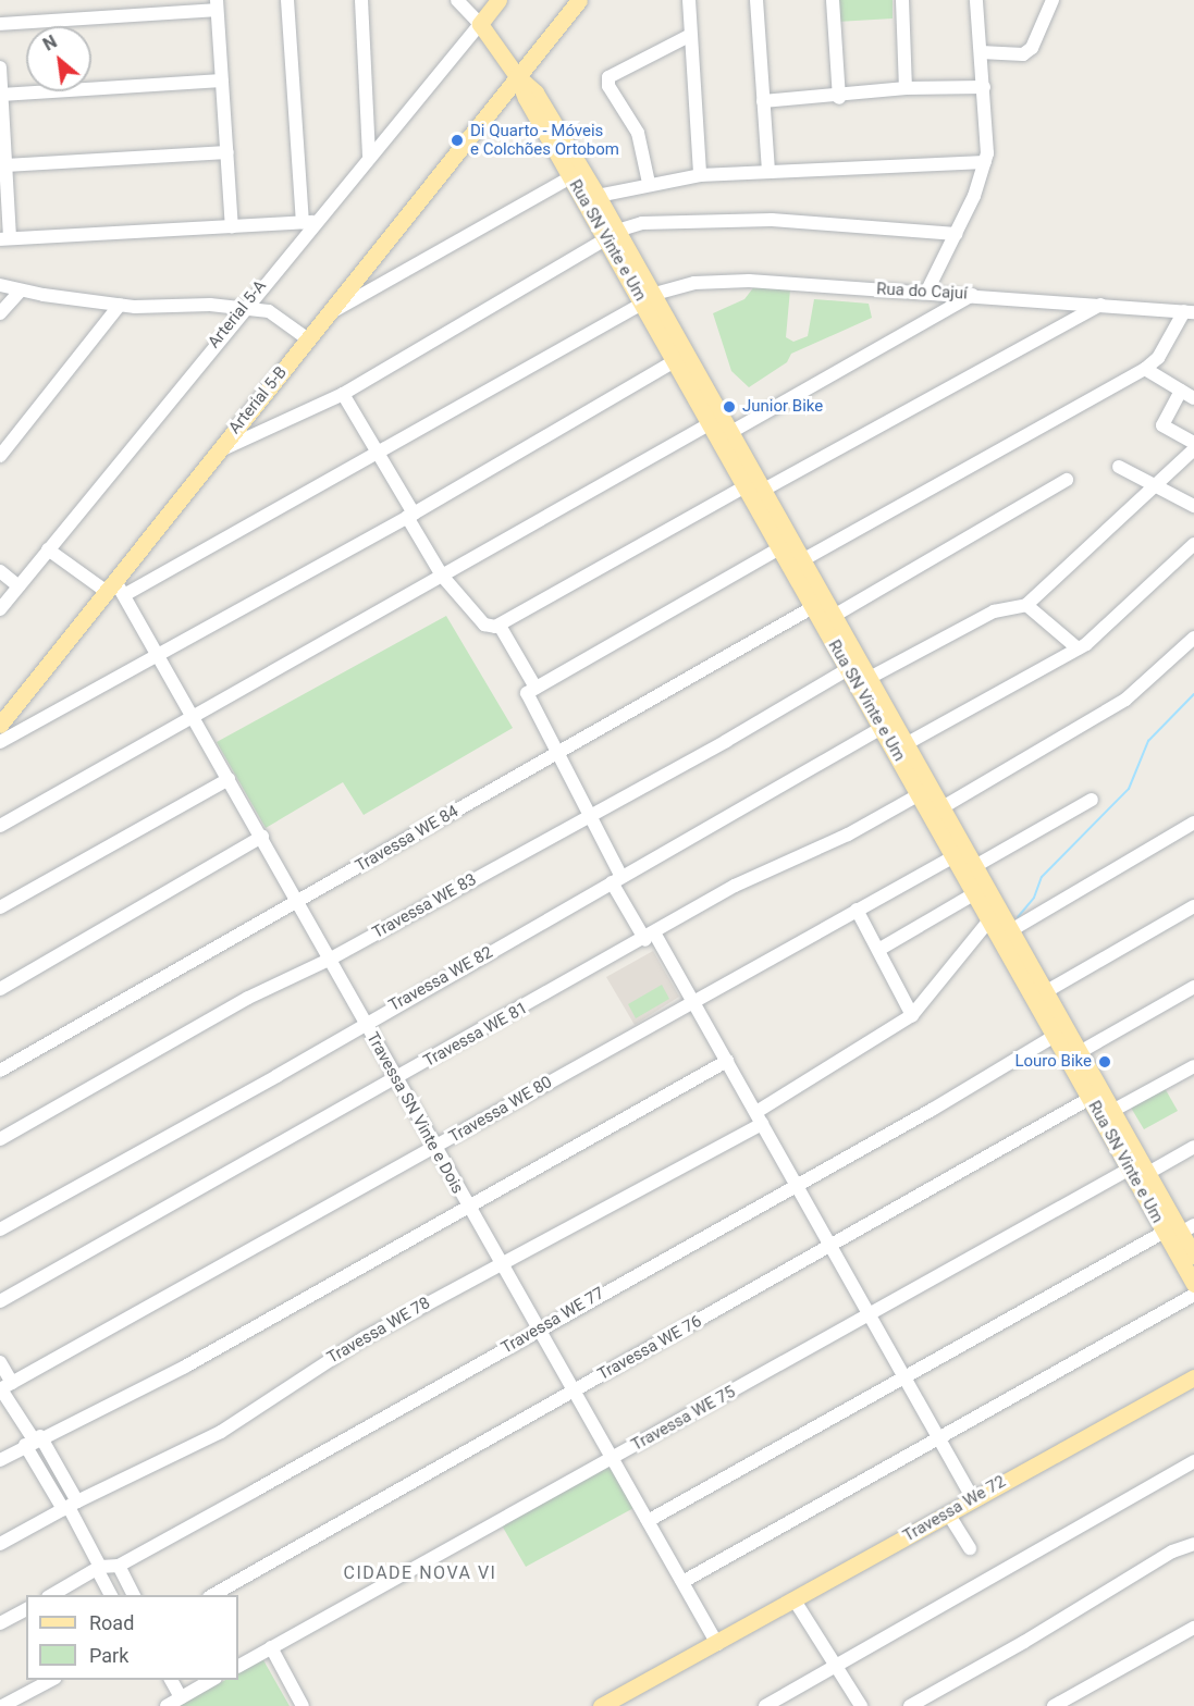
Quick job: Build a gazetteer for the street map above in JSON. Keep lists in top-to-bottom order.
{
  "streets": {
    "main road": ["Rua SN Vinte e Um", "Arterial 5-B", "Travessa We 72"],
    "street": [
      "Rua do Cajuí",
      "Arterial 5-A",
      "Travessa WE 84",
      "Travessa WE 83",
      "Travessa WE 82",
      "Travessa WE 81",
      "Travessa WE 80",
      "Travessa SN Vinte e Dois",
      "Travessa WE 77",
      "Travessa WE 78",
      "Travessa WE 76",
      "Travessa WE 75"
    ]
  },
  "crossings": [
    ["Rua SN Vinte e Um", "Rua do Cajuí"],
    ["Rua SN Vinte e Um", "Arterial 5-B"],
    ["Rua SN Vinte e Um", "Travessa WE 84"],
    ["Rua SN Vinte e Um", "Travessa WE 83"],
    ["Rua SN Vinte e Um", "Travessa WE 82"],
    ["Rua SN Vinte e Um", "Travessa WE 81"],
    ["Rua SN Vinte e Um", "Travessa WE 80"],
    ["Rua SN Vinte e Um", "Travessa WE 77"],
    ["Rua SN Vinte e Um", "Travessa WE 78"],
    ["Rua SN Vinte e Um", "Travessa WE 76"],
    ["Rua SN Vinte e Um", "Travessa WE 75"],
    ["Rua do Cajuí", "Arterial 5-B"],
    ["Rua do Cajuí", "Travessa SN Vinte e Dois"],
    ["Arterial 5-B", "Travessa SN Vinte e Dois"],
    ["Travessa WE 84", "Travessa SN Vinte e Dois"],
    ["Travessa WE 83", "Travessa SN Vinte e Dois"],
    ["Travessa WE 82", "Travessa SN Vinte e Dois"],
    ["Travessa WE 81", "Travessa SN Vinte e Dois"],
    ["Travessa WE 80", "Travessa SN Vinte e Dois"],
    ["Travessa SN Vinte e Dois", "Travessa WE 77"],
    ["Travessa SN Vinte e Dois", "Travessa WE 78"],
    ["Travessa SN Vinte e Dois", "Travessa WE 76"],
    ["Travessa SN Vinte e Dois", "Travessa WE 75"],
    ["Travessa SN Vinte e Dois", "Travessa We 72"]
  ],
  "districts": ["CIDADE NOVA VI"],
  "places": ["Di Quarto - Móveis e Colchões Ortobom", "Junior Bike", "Louro Bike"],
  "legend": ["Road", "Park"],
  "north": "top left"
}
